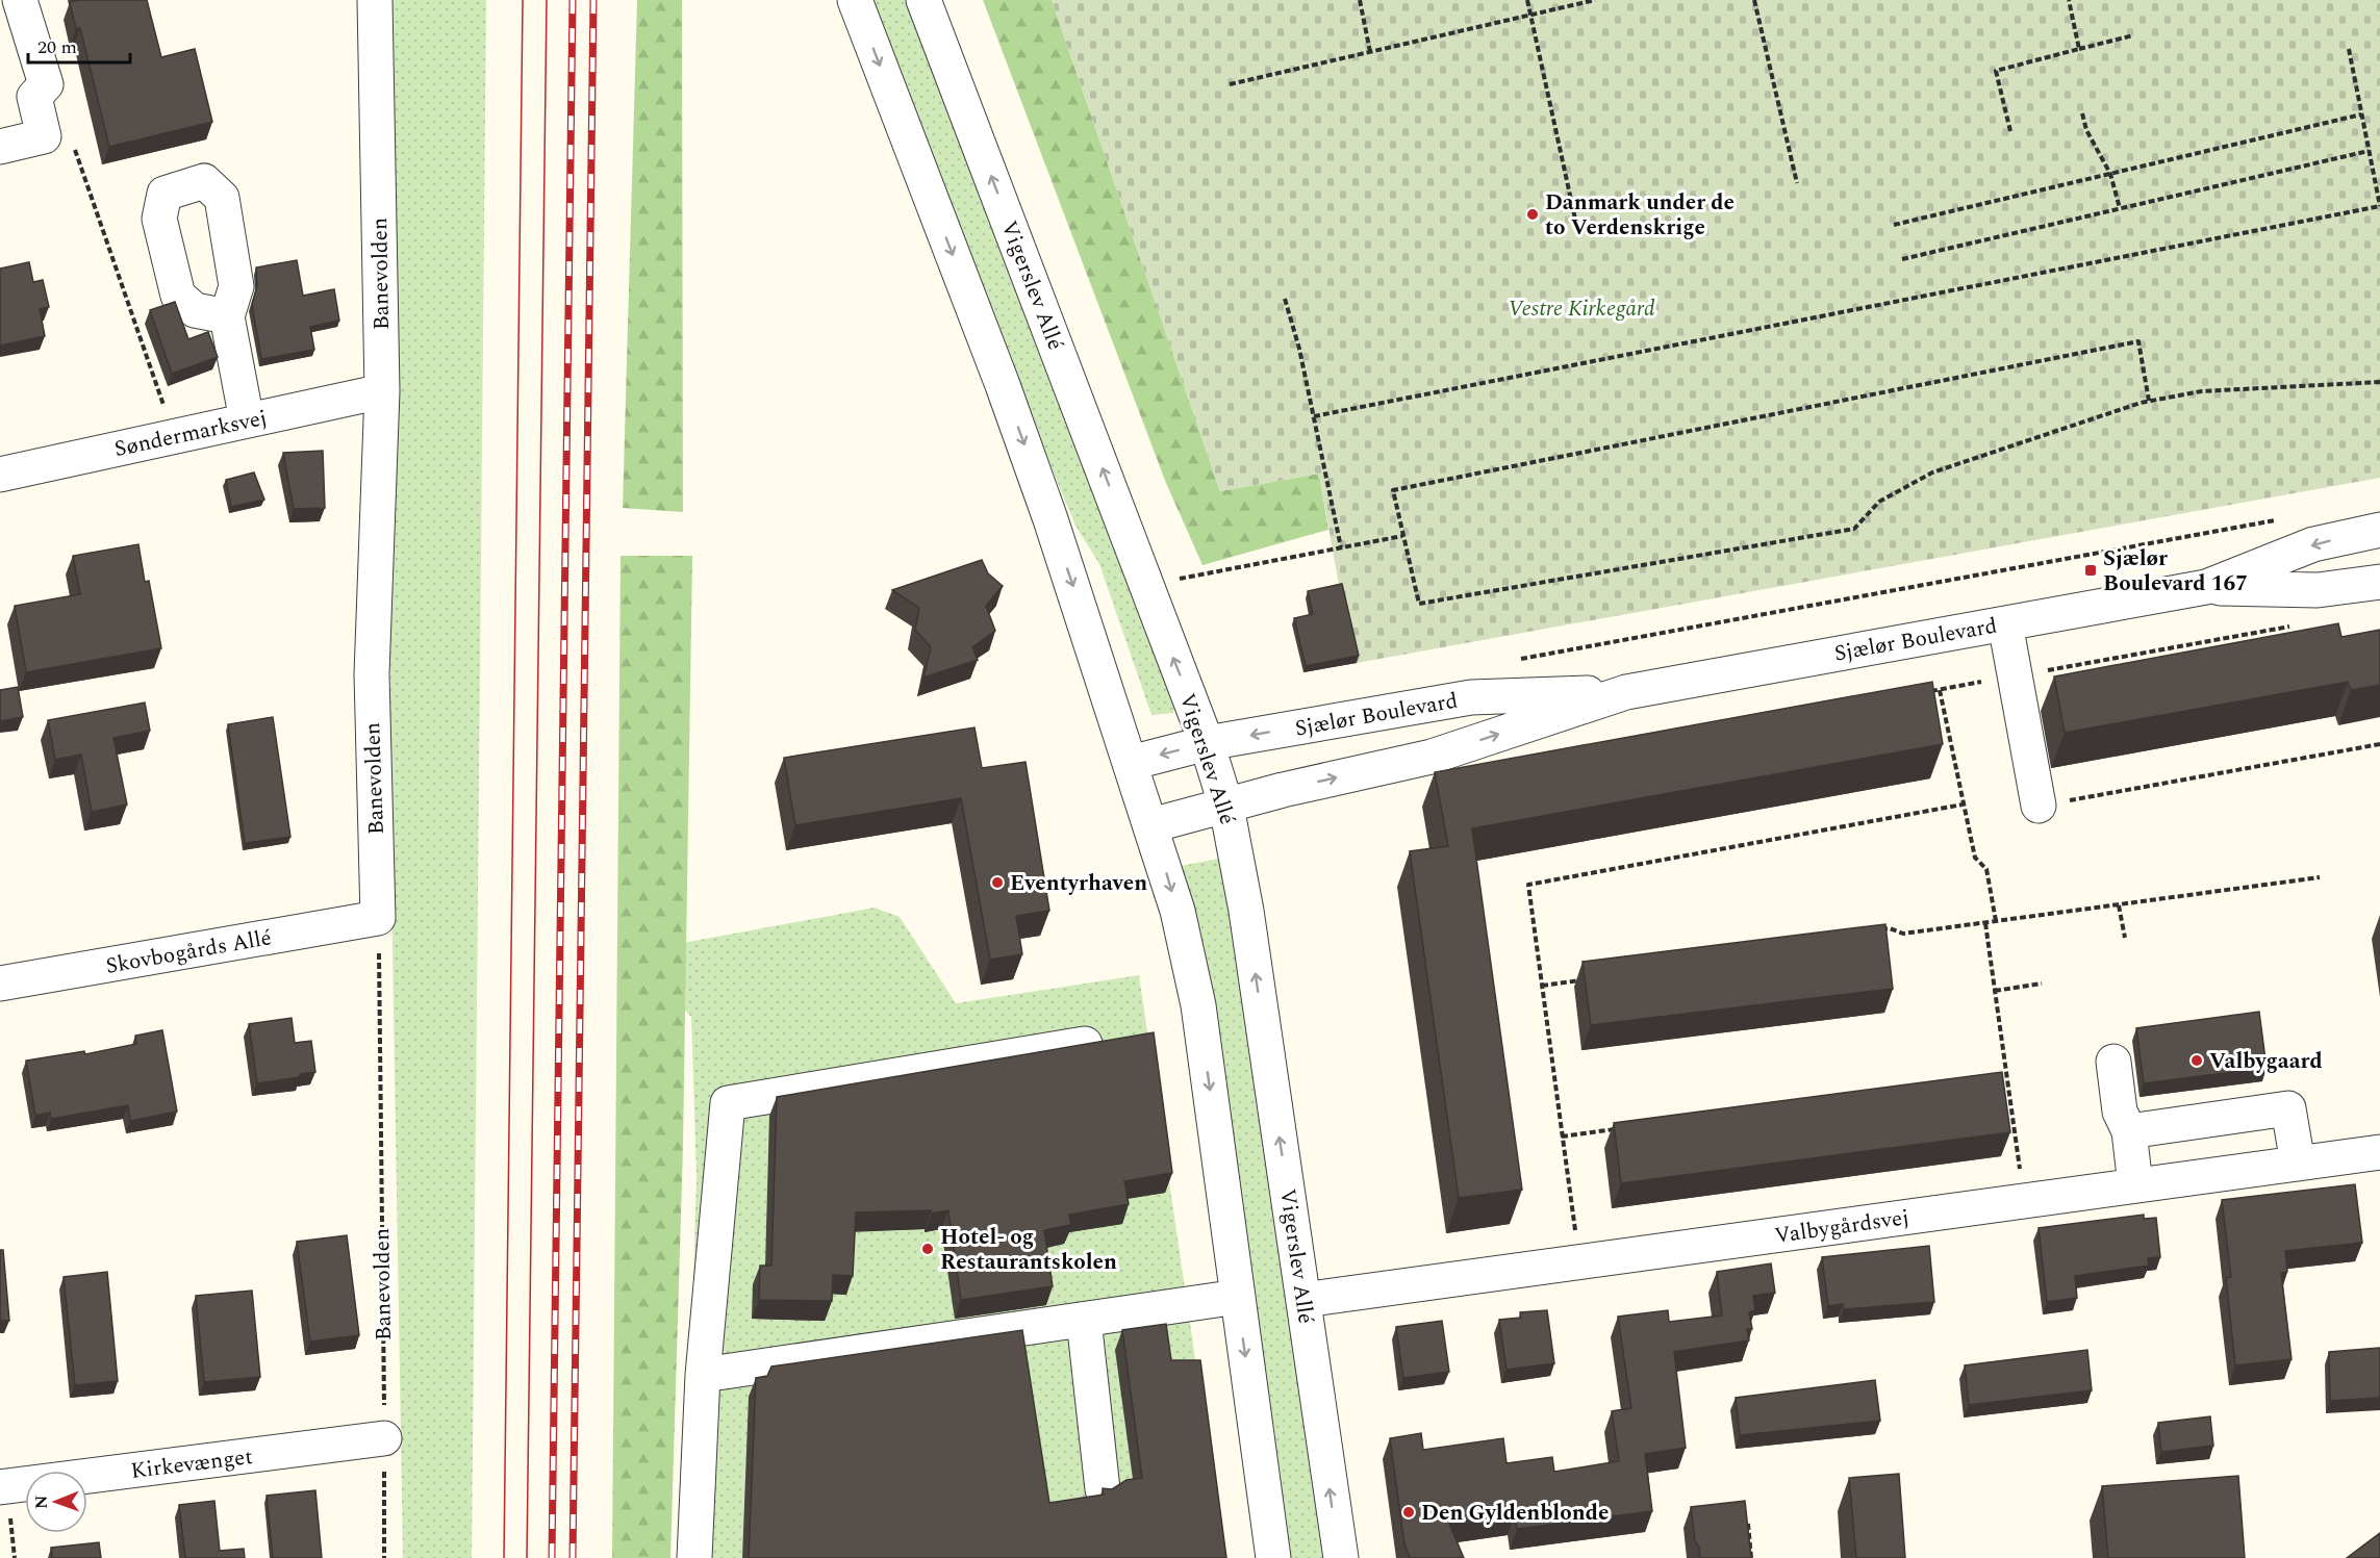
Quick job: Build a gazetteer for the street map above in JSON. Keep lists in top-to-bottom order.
{
  "streets": {
    "street": [
      "Banevolden",
      "Vigerslev Allé",
      "Søndermarksvej",
      "Sjælør Boulevard",
      "Skovbogårds Allé",
      "Valbygårdsvej",
      "Kirkevænget"
    ]
  },
  "crossings": [
    ["Banevolden", "Søndermarksvej"],
    ["Banevolden", "Skovbogårds Allé"],
    ["Banevolden", "Kirkevænget"],
    ["Vigerslev Allé", "Sjælør Boulevard"],
    ["Vigerslev Allé", "Valbygårdsvej"]
  ],
  "parks": ["Vestre Kirkegård"],
  "places": {
    "other": [
      "Danmark under de to Verdenskrige",
      "Eventyrhaven",
      "Valbygaard",
      "Hotel- og Restaurantskolen",
      "Den Gyldenblonde"
    ],
    "transit": ["Sjælør Boulevard 167"]
  },
  "scale_bar": "20 m",
  "north": "left"
}
